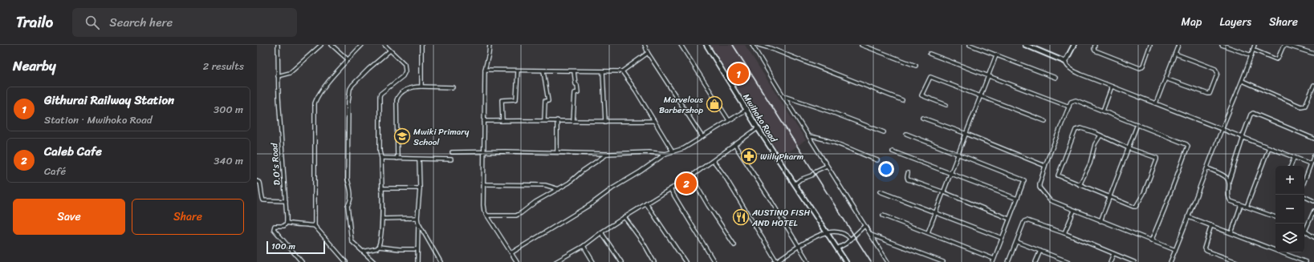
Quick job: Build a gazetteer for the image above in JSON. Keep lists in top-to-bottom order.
{
  "streets": {
    "street": ["Mwihoko Road", "D.O's Road"]
  },
  "places": {
    "shop": ["Marvelous Barbershop"],
    "school or university": ["Mwiki Primary School"],
    "pharmacy": ["WillyPharm"],
    "restaurant": ["AUSTINO FISH AND HOTEL"]
  },
  "scale_bar": "100 m",
  "page": {
    "header": "Trailo",
    "search": "Search here",
    "nav": ["Map", "Layers", "Share"],
    "heading": ["Nearby", "2 results"],
    "pins": ["1", "2"],
    "list": [
      {
        "mark": "1",
        "name": "Githurai Railway Station",
        "note": "Station · Mwihoko Road",
        "value": "300 m"
      },
      {
        "mark": "2",
        "name": "Caleb Cafe",
        "note": "Café",
        "value": "340 m"
      }
    ],
    "map_buttons": ["+", "−"],
    "buttons": ["Save", "Share"],
    "scale": "100 m"
  }
}
